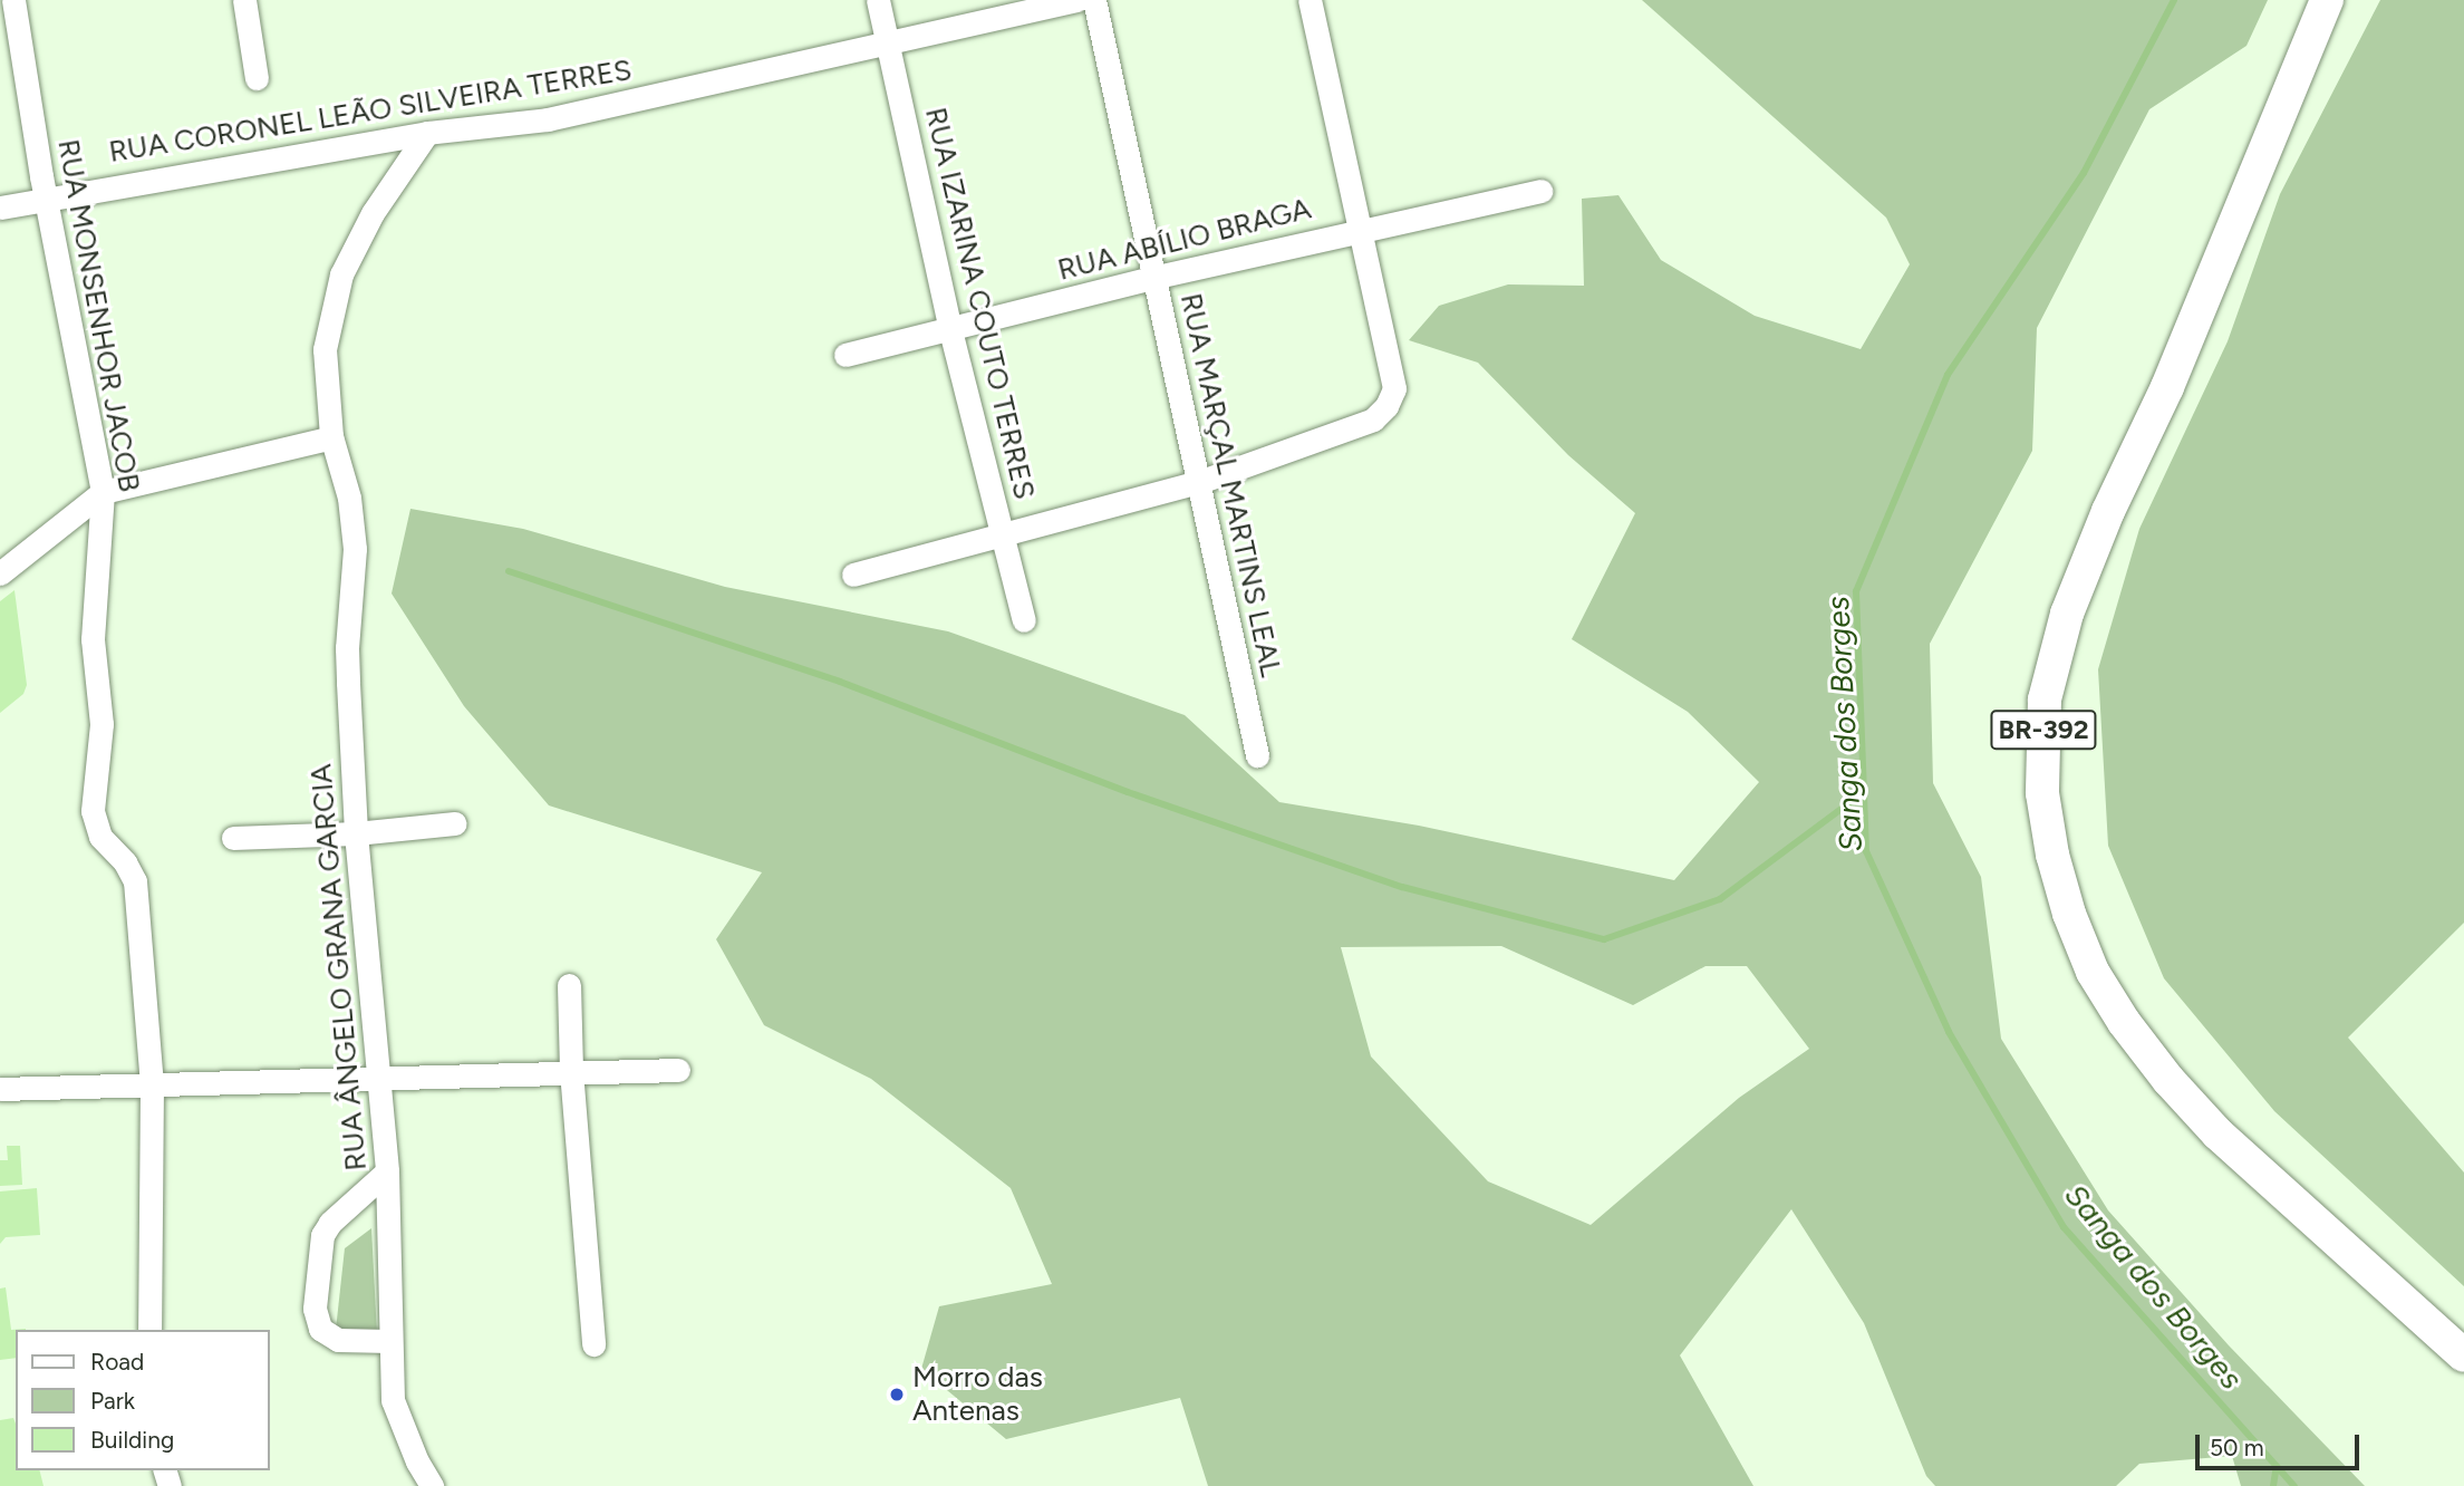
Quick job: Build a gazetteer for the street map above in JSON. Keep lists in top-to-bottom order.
{
  "streets": {
    "highway": ["BR-392"],
    "street": [
      "RUA CORONEL LEÃO SILVEIRA TERRES",
      "RUA ABÍLIO BRAGA",
      "RUA IZARINA COUTO TERRES",
      "RUA MONSENHOR JACOB",
      "RUA MARÇAL MARTINS LEAL",
      "RUA ÂNGELO GRANA GARCIA"
    ]
  },
  "crossings": [
    ["RUA CORONEL LEÃO SILVEIRA TERRES", "RUA IZARINA COUTO TERRES"],
    ["RUA CORONEL LEÃO SILVEIRA TERRES", "RUA MONSENHOR JACOB"],
    ["RUA CORONEL LEÃO SILVEIRA TERRES", "RUA ÂNGELO GRANA GARCIA"],
    ["RUA ABÍLIO BRAGA", "RUA IZARINA COUTO TERRES"],
    ["RUA ABÍLIO BRAGA", "RUA MARÇAL MARTINS LEAL"]
  ],
  "water": ["Sanga dos Borges"],
  "places": ["Morro das Antenas"],
  "legend": ["Road", "Park", "Building"],
  "scale_bar": "50 m"
}
